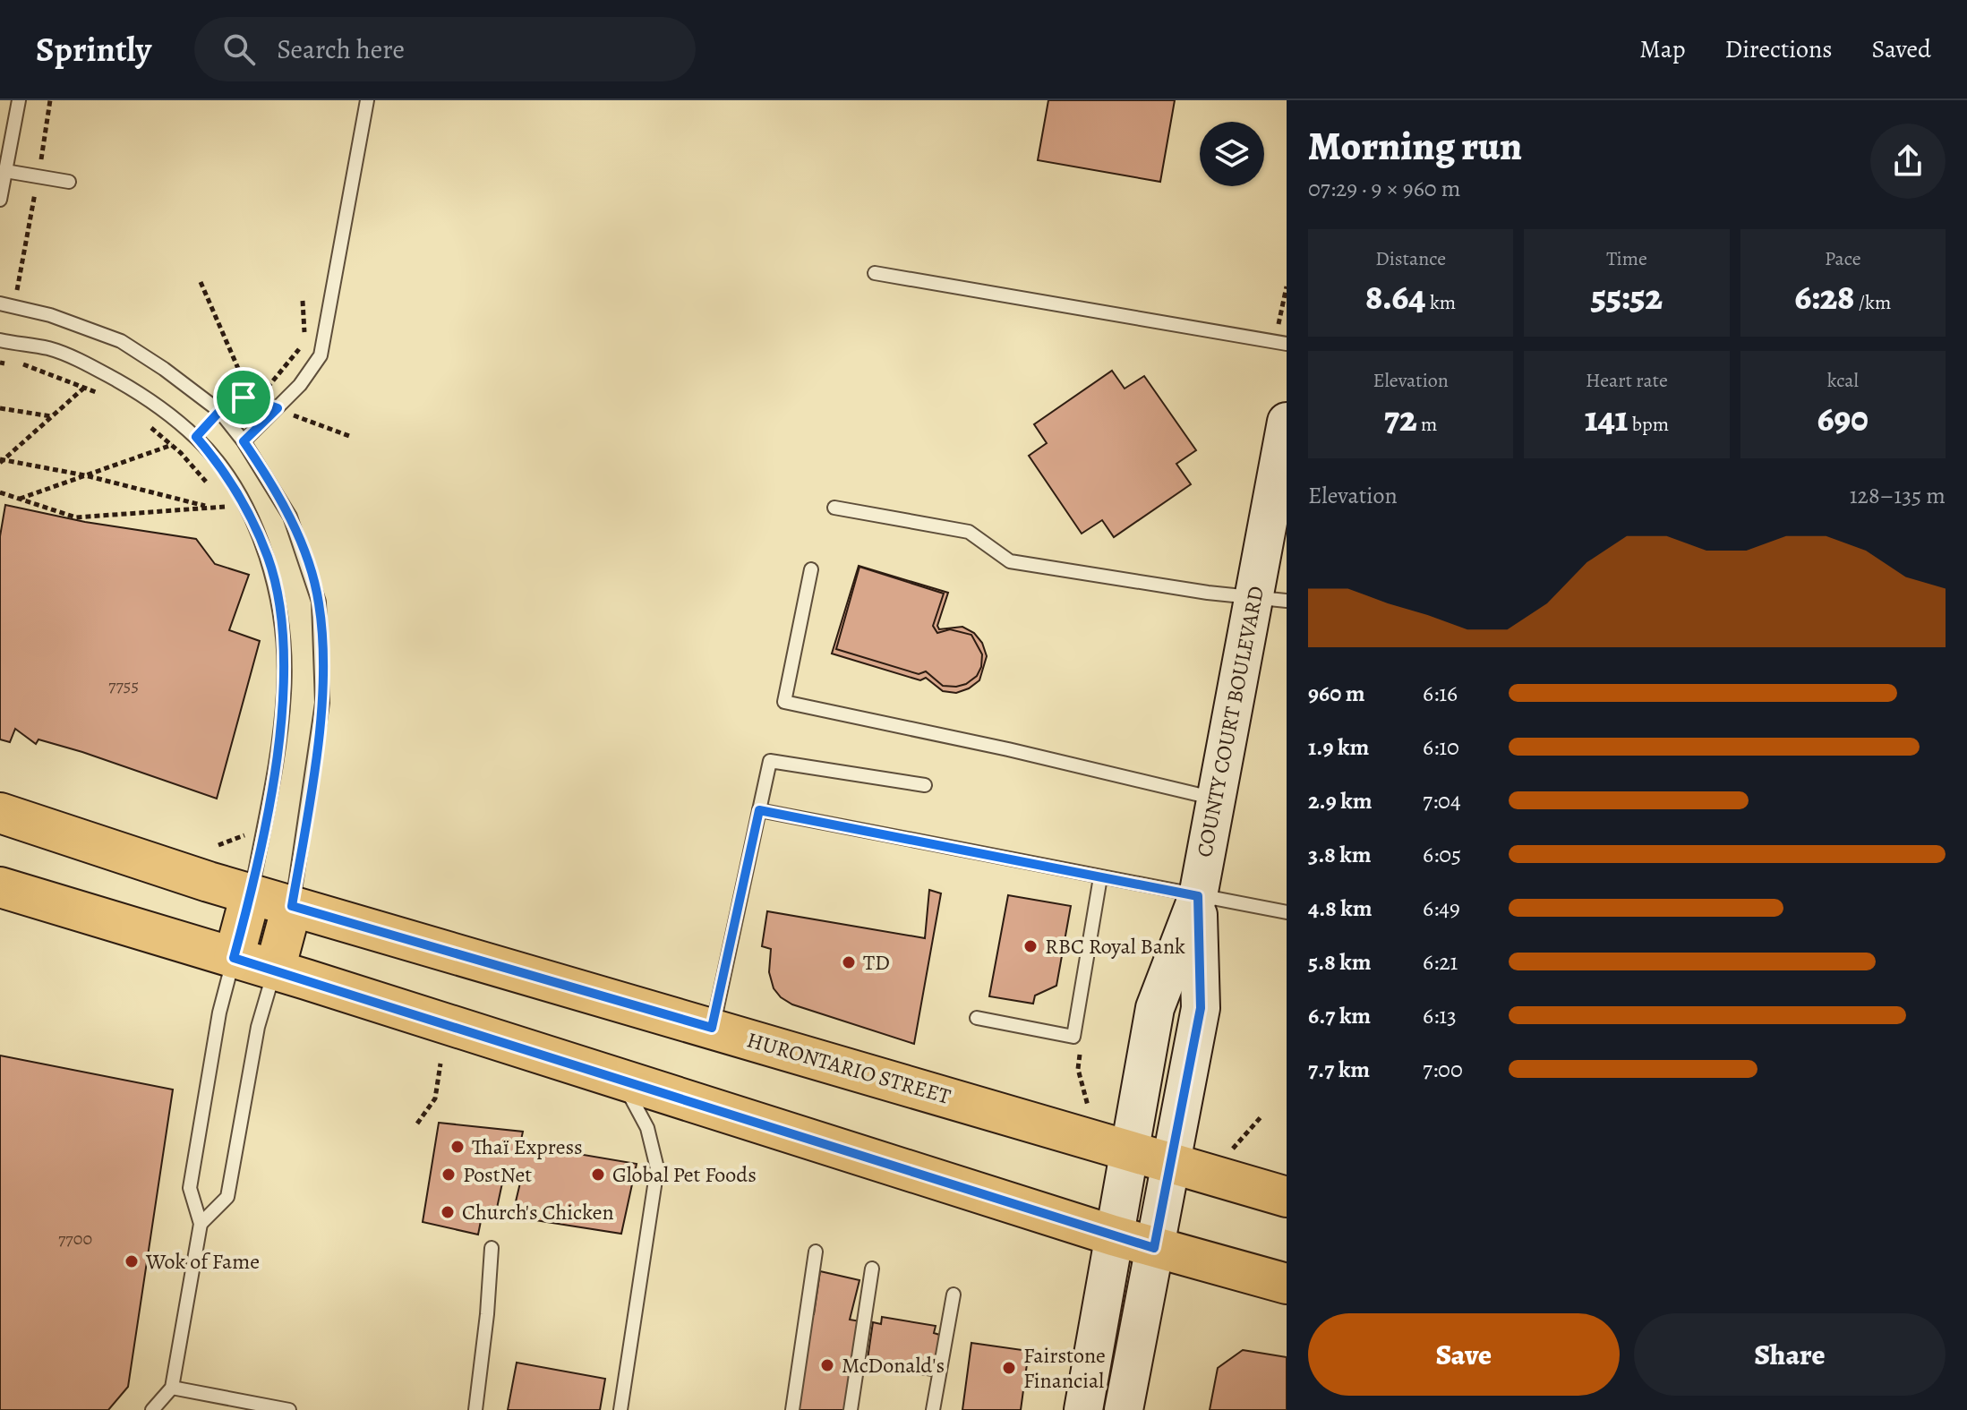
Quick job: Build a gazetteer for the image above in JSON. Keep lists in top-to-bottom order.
{
  "streets": {
    "main road": ["HURONTARIO STREET"],
    "street": ["COUNTY COURT BOULEVARD"]
  },
  "crossings": [
    ["COUNTY COURT BOULEVARD", "HURONTARIO STREET"]
  ],
  "places": [
    "RBC Royal Bank",
    "TD",
    "Thaï Express",
    "PostNet",
    "Global Pet Foods",
    "Church's Chicken",
    "Wok of Fame",
    "McDonald's",
    "Fairstone Financial"
  ],
  "house_numbers": ["7755", "7700"],
  "page": {
    "header": "Sprintly",
    "search": "Search here",
    "nav": ["Map", "Directions", "Saved"],
    "heading": ["Morning run", "07:29 · 9 × 960 m"],
    "stats": [
      ["Distance", "8.64 km"],
      ["Time", "55:52"],
      ["Pace", "6:28 /km"],
      ["Elevation", "72 m"],
      ["Heart rate", "141 bpm"],
      ["kcal", "690"]
    ],
    "chart": ["Elevation", "128–135 m"],
    "list": [
      {
        "name": "960 m",
        "note": "6:16"
      },
      {
        "name": "1.9 km",
        "note": "6:10"
      },
      {
        "name": "2.9 km",
        "note": "7:04"
      },
      {
        "name": "3.8 km",
        "note": "6:05"
      },
      {
        "name": "4.8 km",
        "note": "6:49"
      },
      {
        "name": "5.8 km",
        "note": "6:21"
      },
      {
        "name": "6.7 km",
        "note": "6:13"
      },
      {
        "name": "7.7 km",
        "note": "7:00"
      }
    ],
    "buttons": ["Save", "Share"]
  }
}
